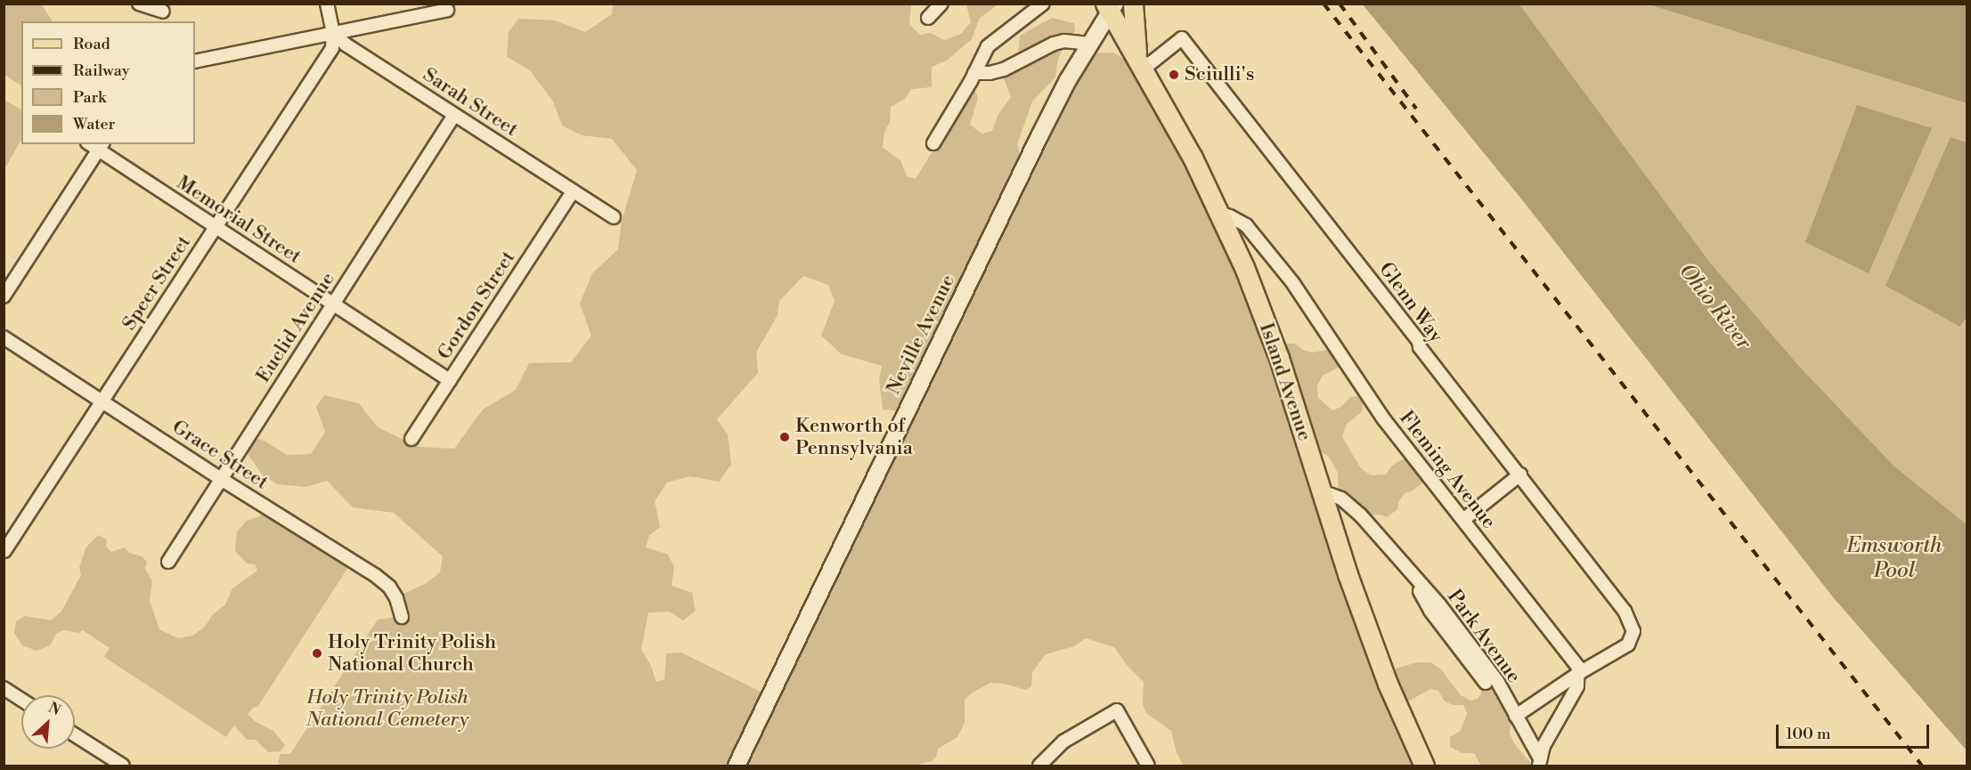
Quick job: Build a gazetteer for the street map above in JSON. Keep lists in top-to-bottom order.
{
  "streets": {
    "main road": ["Island Avenue"],
    "street": [
      "Sarah Street",
      "Memorial Street",
      "Speer Street",
      "Glenn Way",
      "Gordon Street",
      "Euclid Avenue",
      "Neville Avenue",
      "Grace Street",
      "Fleming Avenue",
      "Park Avenue"
    ]
  },
  "crossings": [
    ["Sarah Street", "Speer Street"],
    ["Sarah Street", "Gordon Street"],
    ["Sarah Street", "Euclid Avenue"],
    ["Memorial Street", "Speer Street"],
    ["Memorial Street", "Gordon Street"],
    ["Memorial Street", "Euclid Avenue"],
    ["Speer Street", "Grace Street"],
    ["Glenn Way", "Island Avenue"],
    ["Glenn Way", "Fleming Avenue"],
    ["Euclid Avenue", "Grace Street"],
    ["Neville Avenue", "Island Avenue"],
    ["Island Avenue", "Fleming Avenue"],
    ["Island Avenue", "Park Avenue"]
  ],
  "water": ["Ohio River", "Emsworth Pool"],
  "parks": ["Holy Trinity Polish National Cemetery"],
  "places": ["Sciulli's", "Kenworth of Pennsylvania", "Holy Trinity Polish National Church"],
  "legend": [
    "Road",
    "Railway",
    "Park",
    "Water"
  ],
  "scale_bar": "100 m",
  "north": "top right"
}
